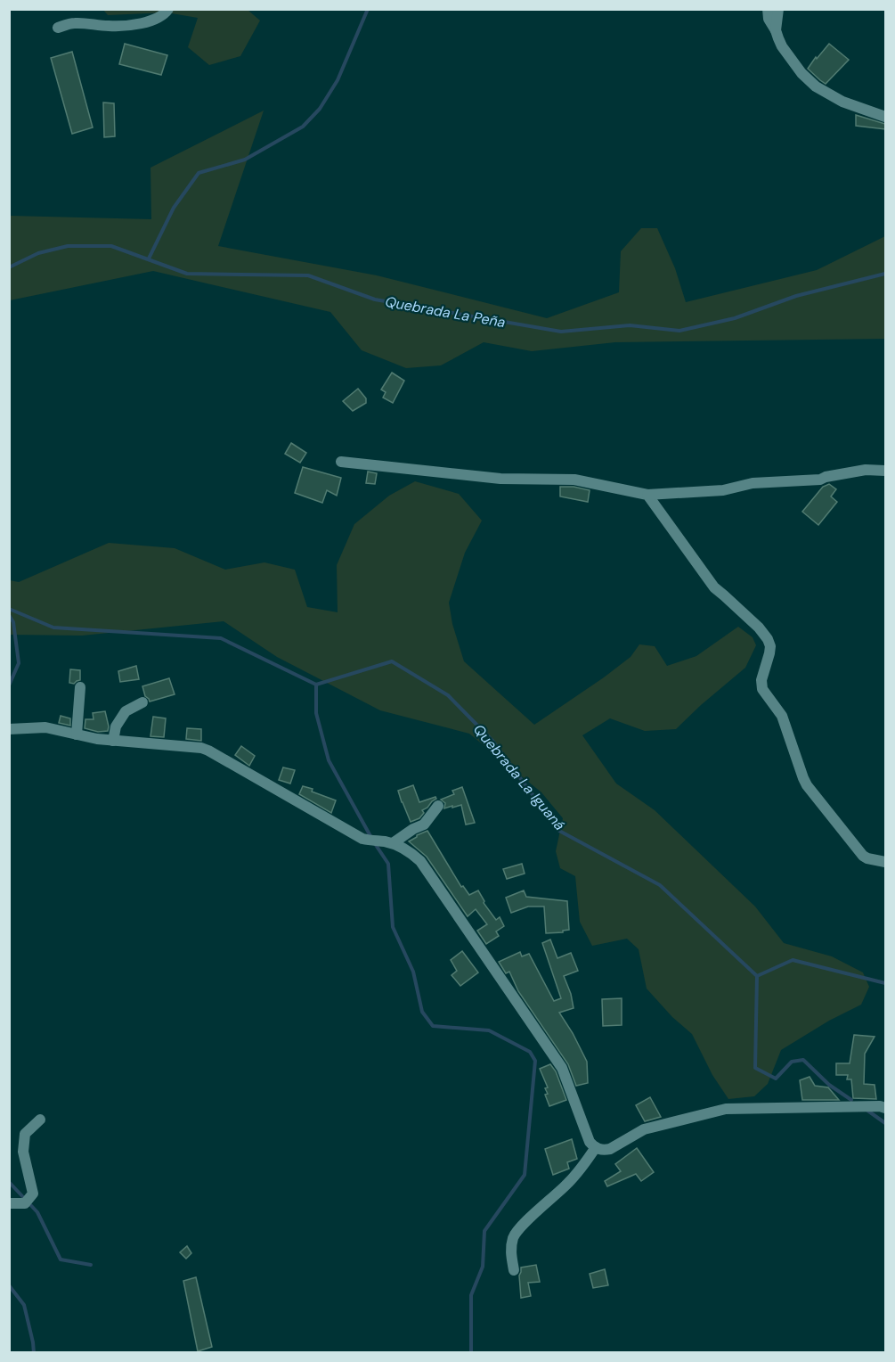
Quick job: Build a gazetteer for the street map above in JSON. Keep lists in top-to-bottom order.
{
  "water": ["Quebrada La Peña", "Quebrada La Iguaná"]
}
